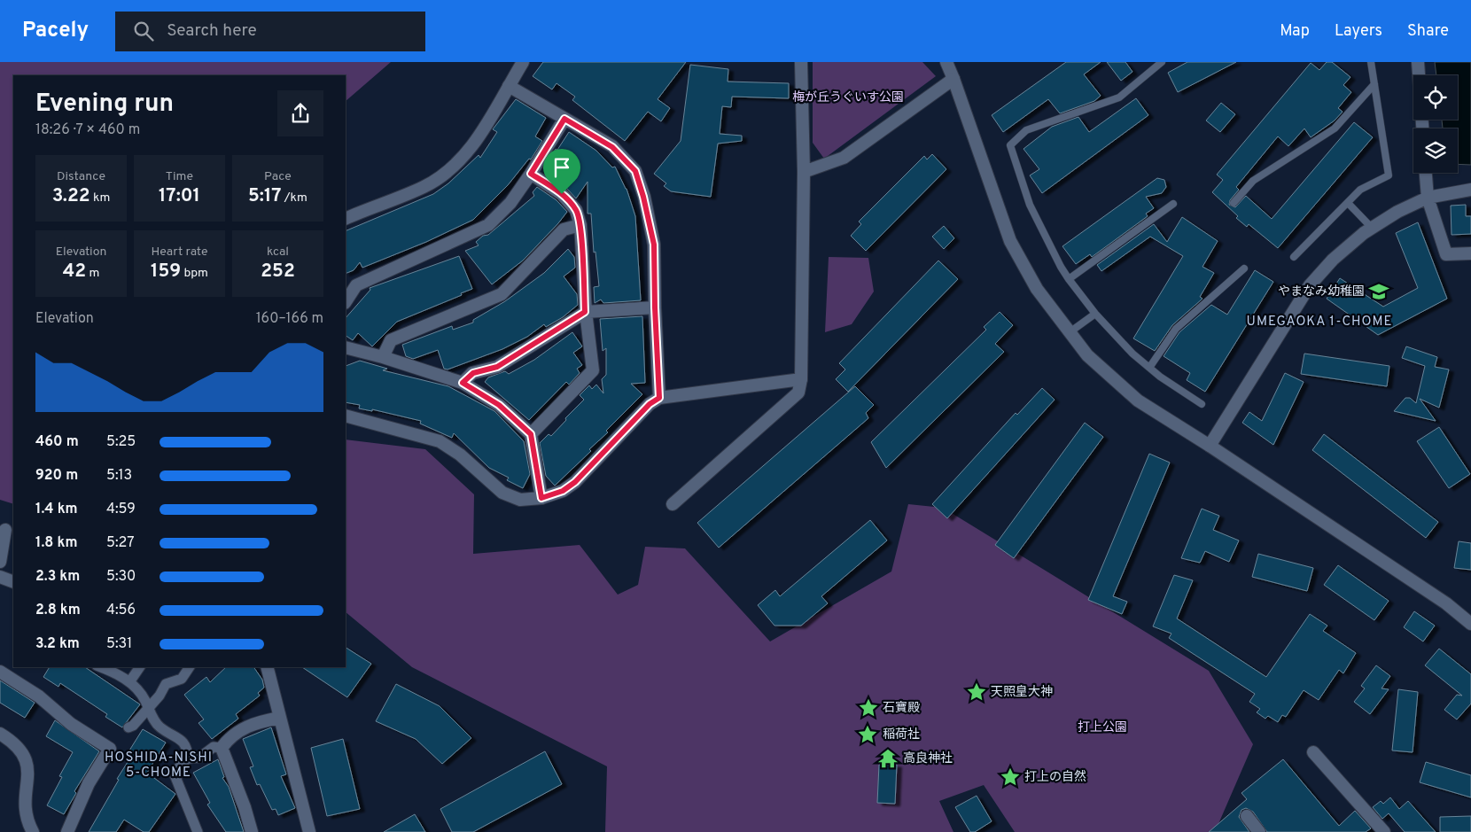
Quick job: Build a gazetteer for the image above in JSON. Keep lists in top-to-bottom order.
{
  "districts": ["UMEGAOKA 1-CHOME", "HOSHIDA-NISHI 5-CHOME"],
  "parks": ["梅が丘うぐいす公園", "打上公園"],
  "places": {
    "school or university": ["やまなみ幼稚園"],
    "place": [
      "天照皇大神",
      "石寶殿",
      "稲荷社",
      "打上の自然"
    ],
    "temple": ["高良神社"]
  },
  "page": {
    "header": "Pacely",
    "search": "Search here",
    "nav": ["Map", "Layers", "Share"],
    "heading": ["Evening run", "18:26 · 7 × 460 m"],
    "stats": [
      ["Distance", "3.22 km"],
      ["Time", "17:01"],
      ["Pace", "5:17 /km"],
      ["Elevation", "42 m"],
      ["Heart rate", "159 bpm"],
      ["kcal", "252"]
    ],
    "chart": ["Elevation", "160–166 m"],
    "list": [
      {
        "name": "460 m",
        "note": "5:25"
      },
      {
        "name": "920 m",
        "note": "5:13"
      },
      {
        "name": "1.4 km",
        "note": "4:59"
      },
      {
        "name": "1.8 km",
        "note": "5:27"
      },
      {
        "name": "2.3 km",
        "note": "5:30"
      },
      {
        "name": "2.8 km",
        "note": "4:56"
      },
      {
        "name": "3.2 km",
        "note": "5:31"
      }
    ]
  }
}
